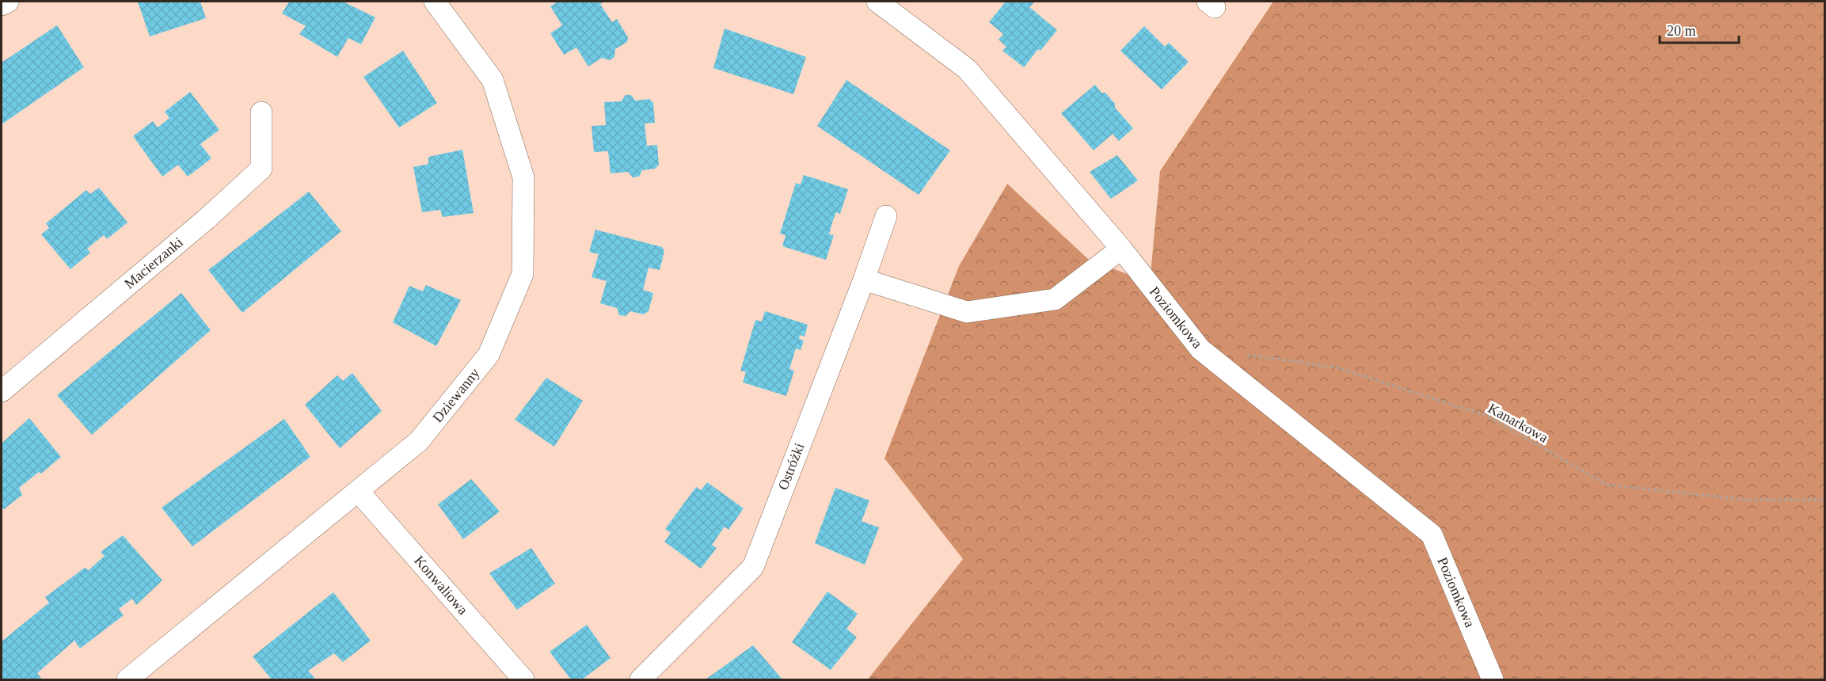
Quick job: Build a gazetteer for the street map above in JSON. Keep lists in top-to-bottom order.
{
  "streets": {
    "street": [
      "Macierzanki",
      "Poziomkowa",
      "Dziewanny",
      "Ostróżki",
      "Konwaliowa"
    ],
    "path": ["Kanarkowa"]
  },
  "crossings": [
    ["Dziewanny", "Konwaliowa"]
  ],
  "scale_bar": "20 m"
}
